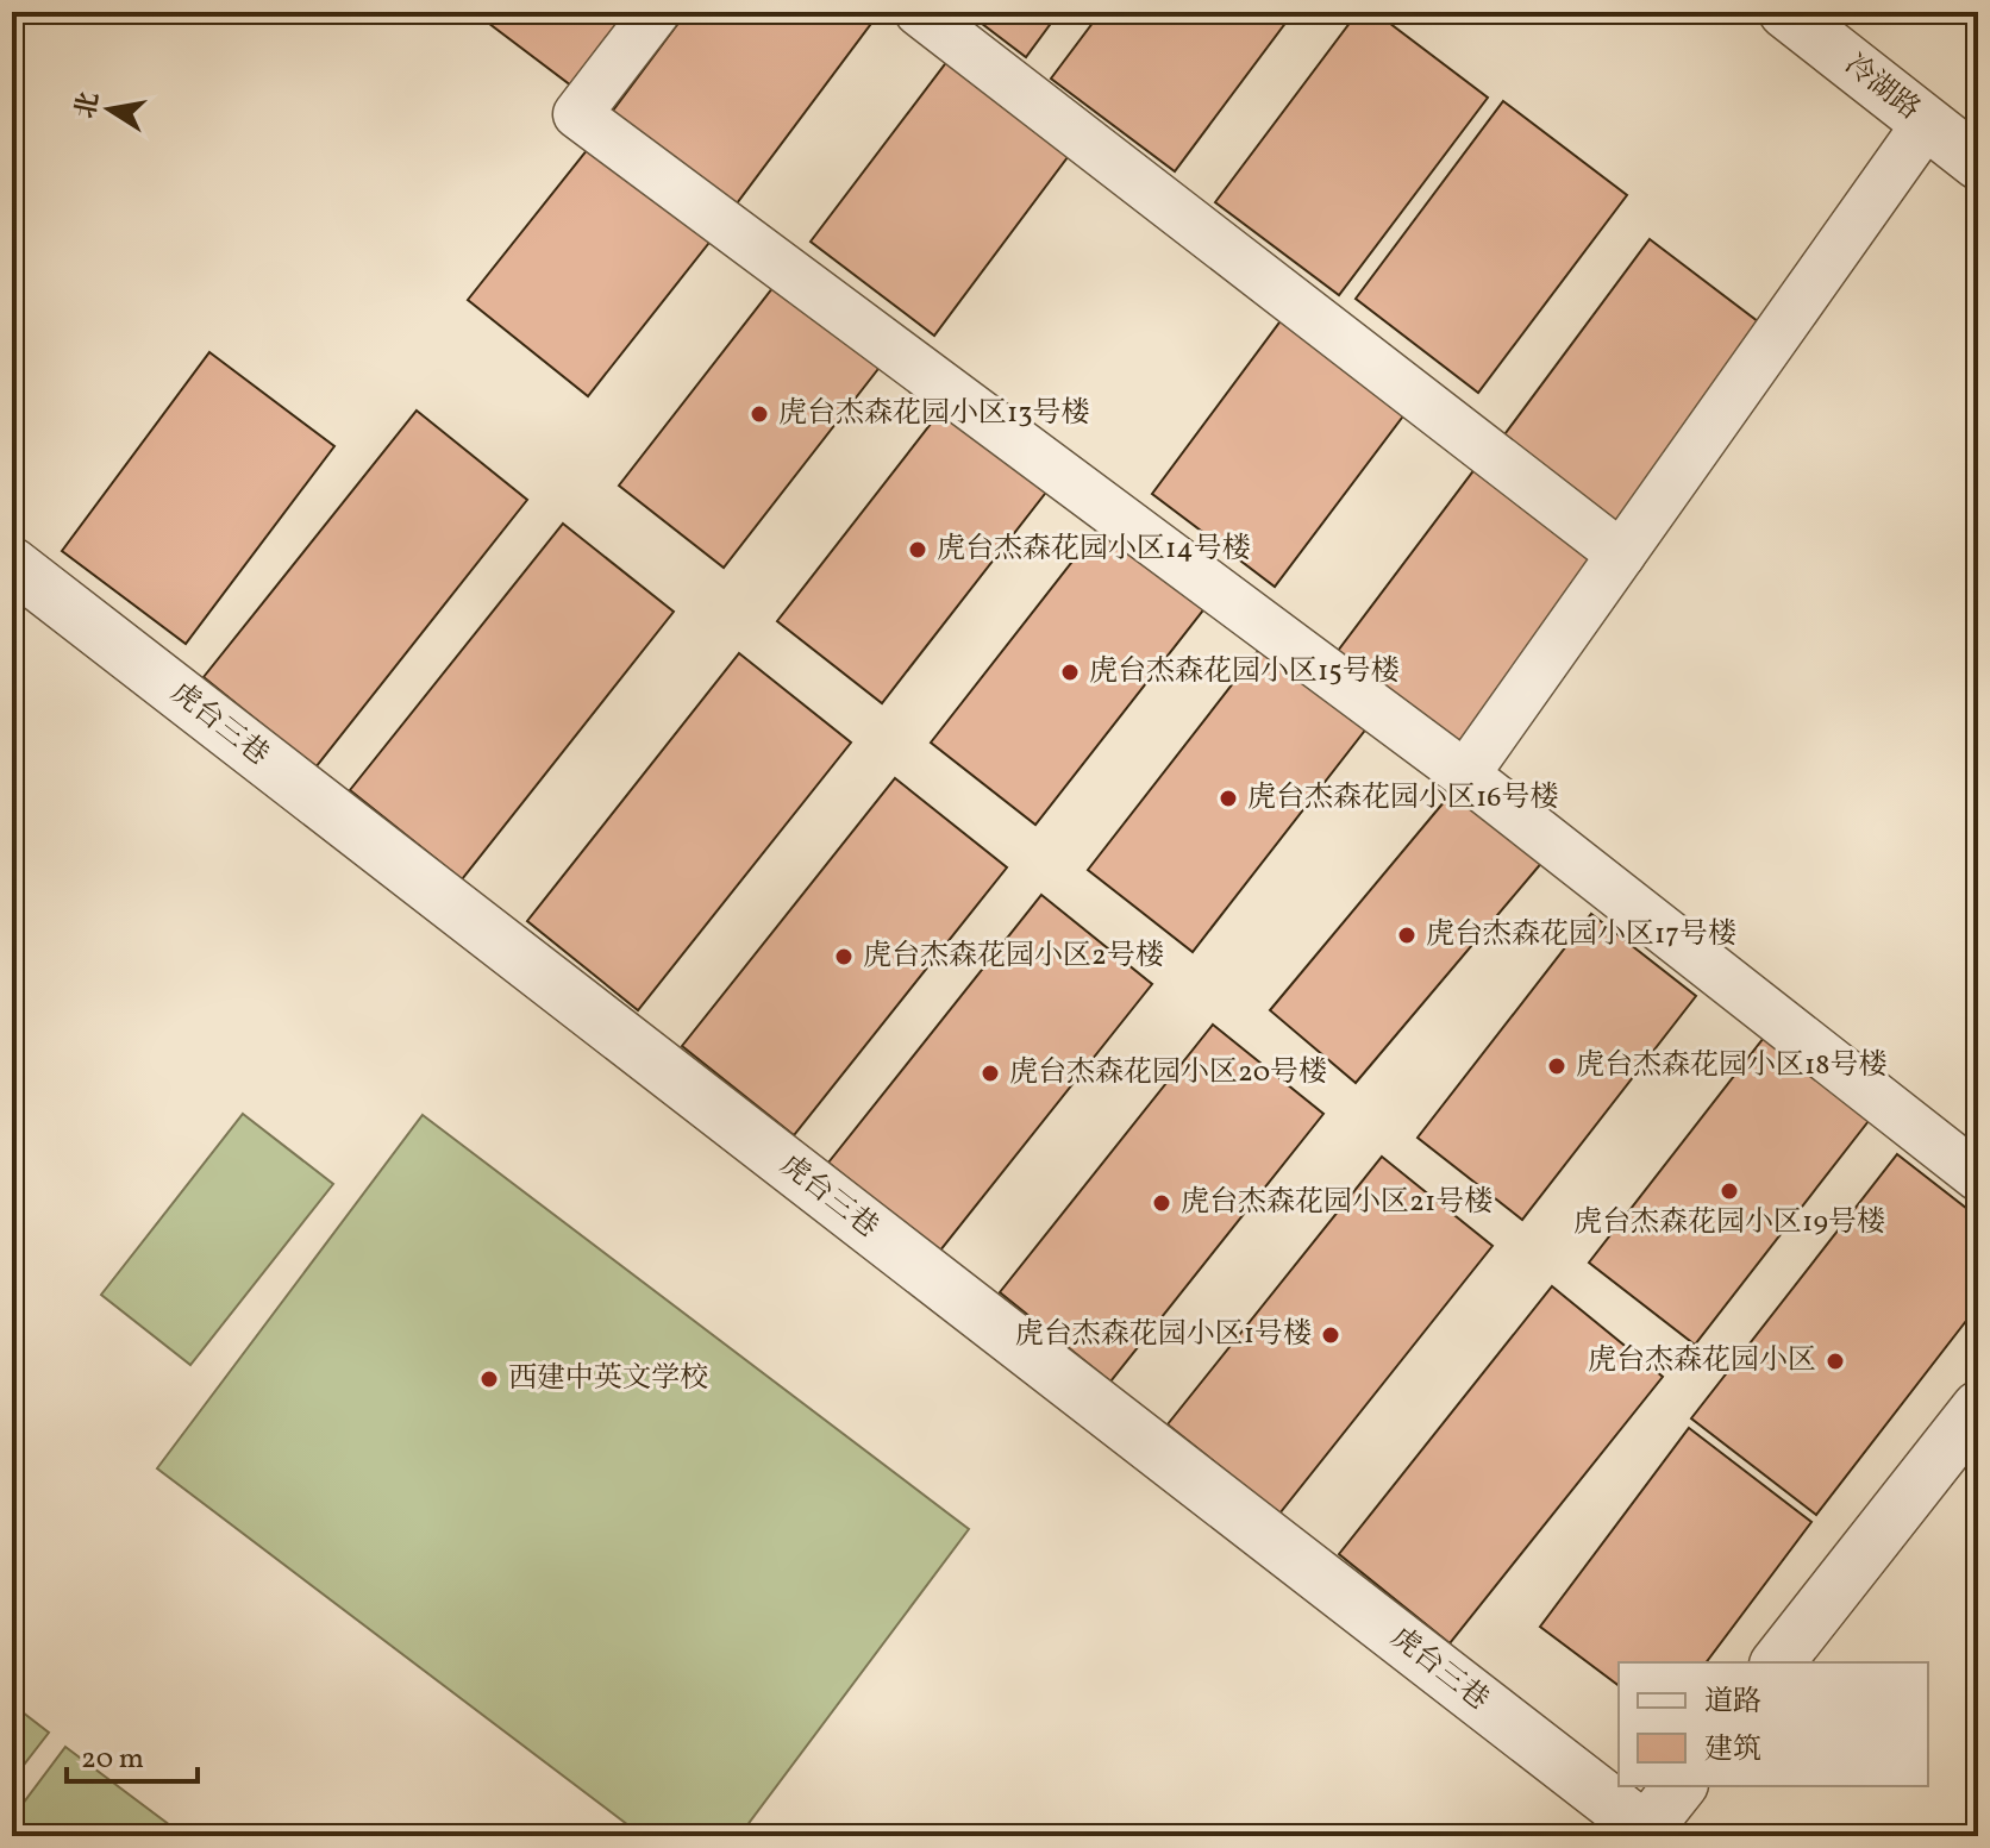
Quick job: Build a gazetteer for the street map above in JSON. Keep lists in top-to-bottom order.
{
  "streets": {
    "street": ["冷湖路", "虎台三巷"]
  },
  "places": [
    "虎台杰森花园小区13号楼",
    "虎台杰森花园小区14号楼",
    "虎台杰森花园小区15号楼",
    "虎台杰森花园小区16号楼",
    "虎台杰森花园小区17号楼",
    "虎台杰森花园小区2号楼",
    "虎台杰森花园小区18号楼",
    "虎台杰森花园小区20号楼",
    "虎台杰森花园小区19号楼",
    "虎台杰森花园小区21号楼",
    "虎台杰森花园小区1号楼",
    "虎台杰森花园小区",
    "西建中英文学校"
  ],
  "legend": ["道路", "建筑"],
  "scale_bar": "20 m",
  "north": "left"
}
